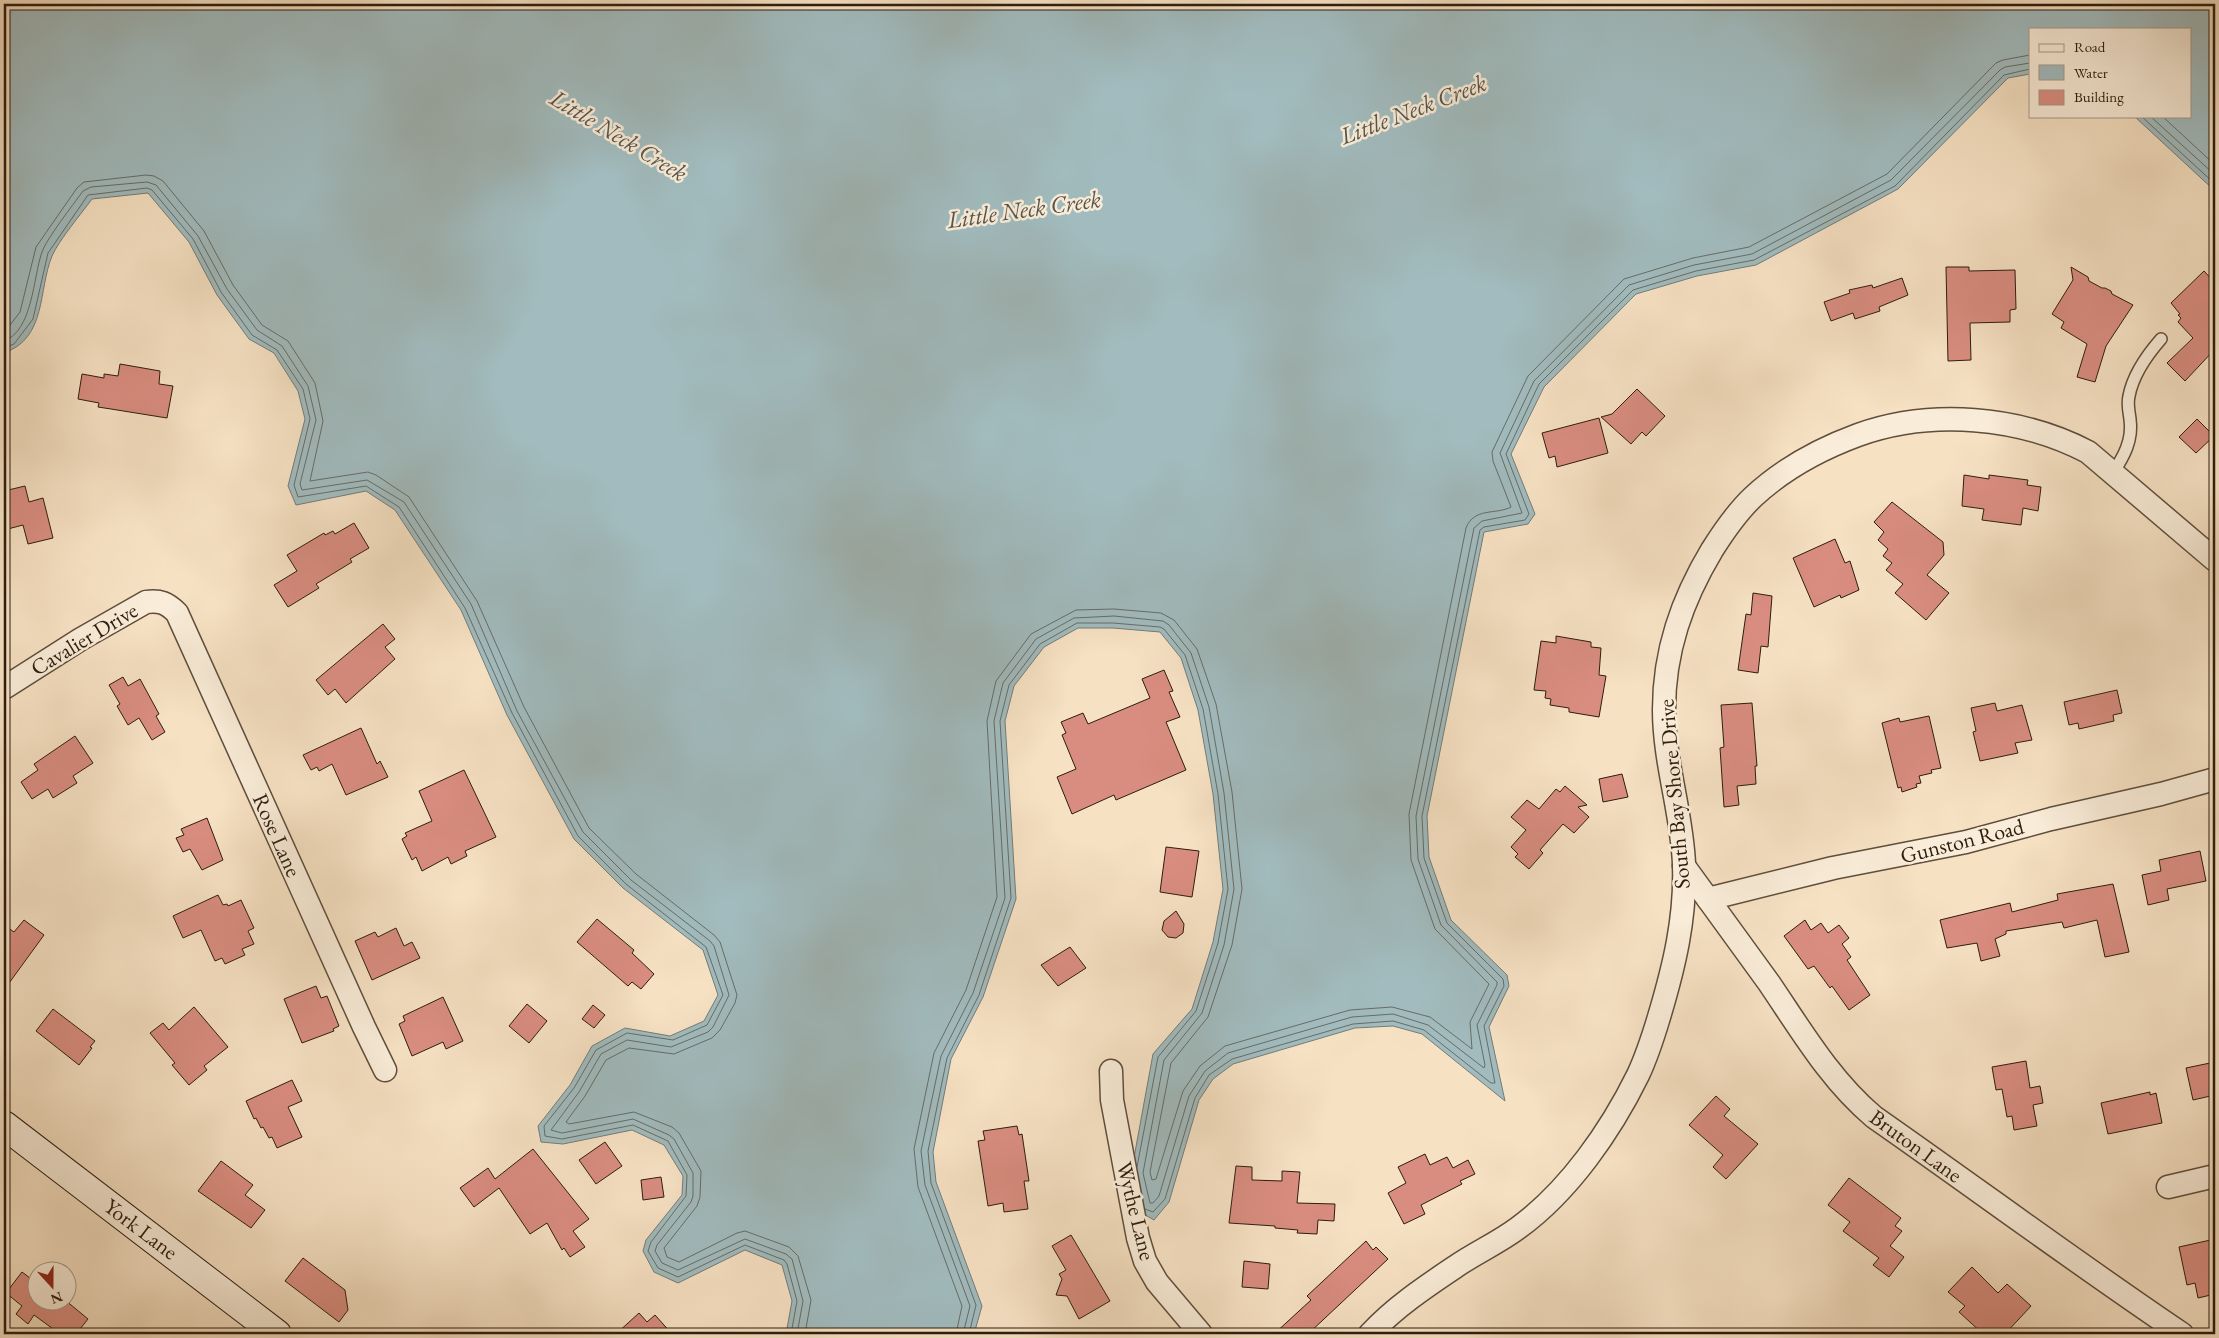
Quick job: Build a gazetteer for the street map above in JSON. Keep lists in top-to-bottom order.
{
  "streets": {
    "street": [
      "Cavalier Drive",
      "South Bay Shore Drive",
      "Rose Lane",
      "Gunston Road",
      "Bruton Lane",
      "Wythe Lane",
      "York Lane"
    ]
  },
  "crossings": [
    ["Cavalier Drive", "Rose Lane"],
    ["South Bay Shore Drive", "Bruton Lane"],
    ["Gunston Road", "Bruton Lane"]
  ],
  "water": ["Little Neck Creek"],
  "legend": ["Road", "Water", "Building"],
  "north": "bottom"
}
